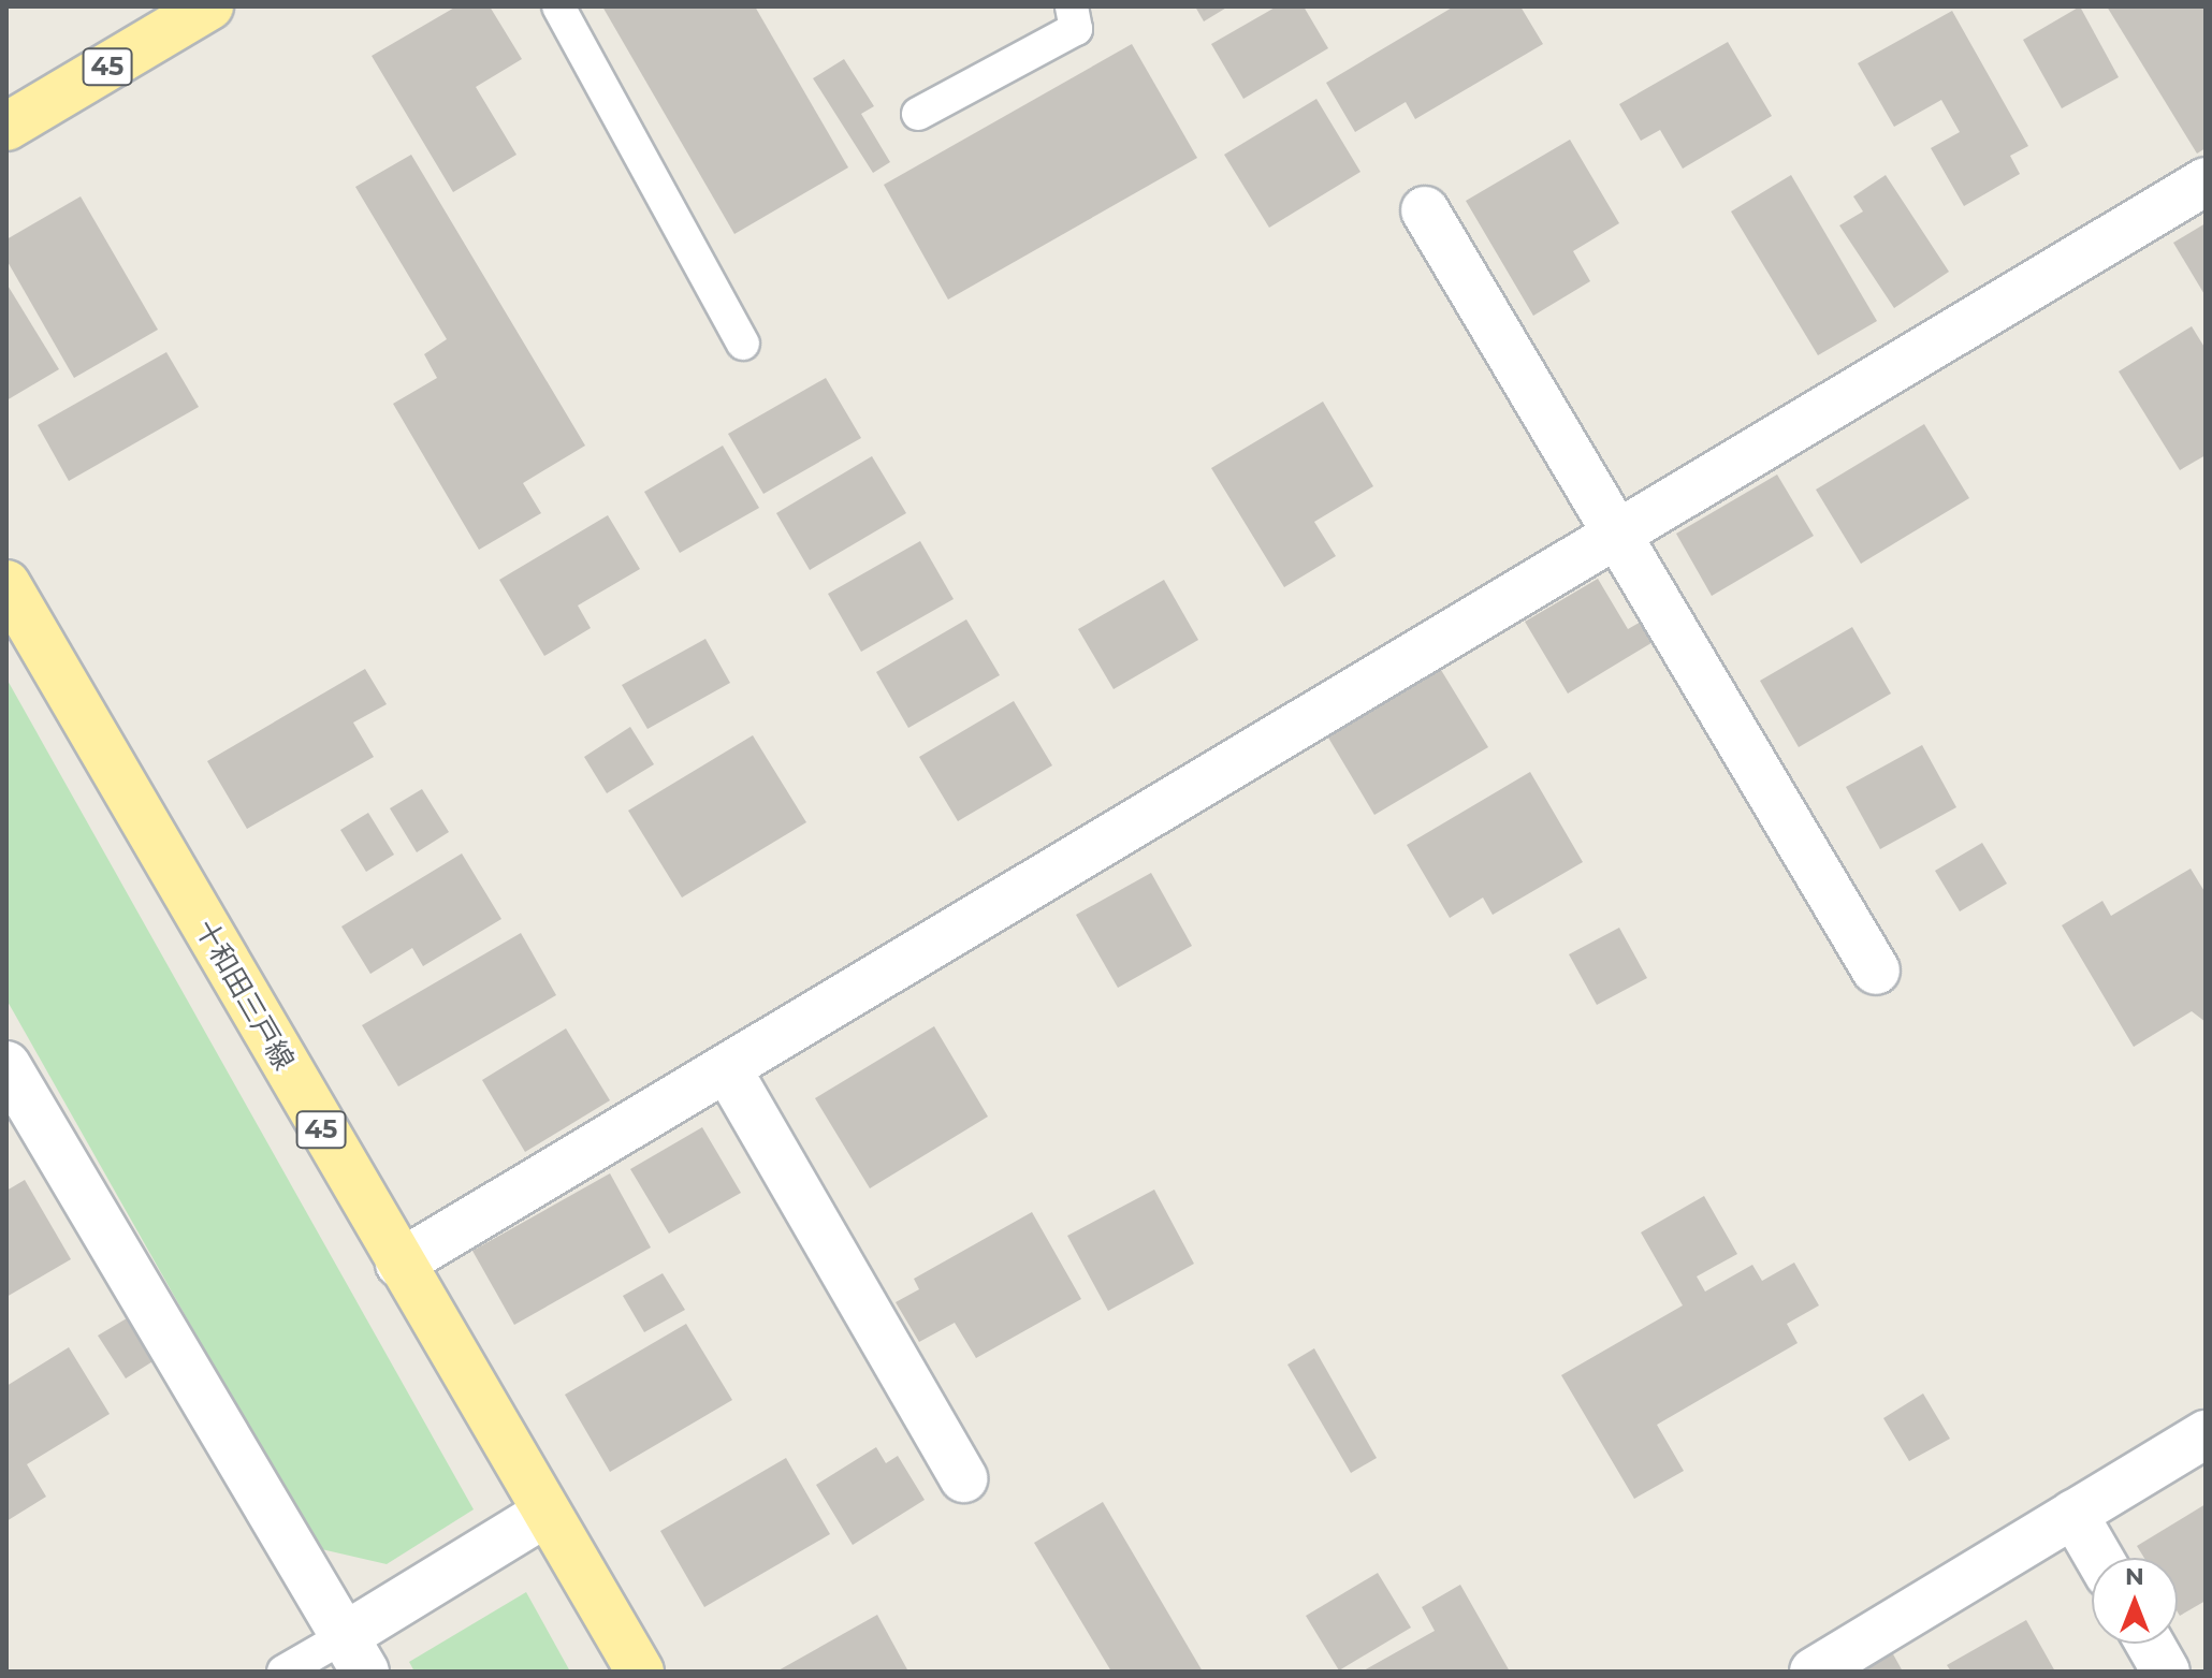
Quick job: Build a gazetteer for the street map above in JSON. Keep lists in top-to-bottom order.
{
  "streets": {
    "main road": ["45", "十和田三戸線"]
  },
  "north": "top"
}
